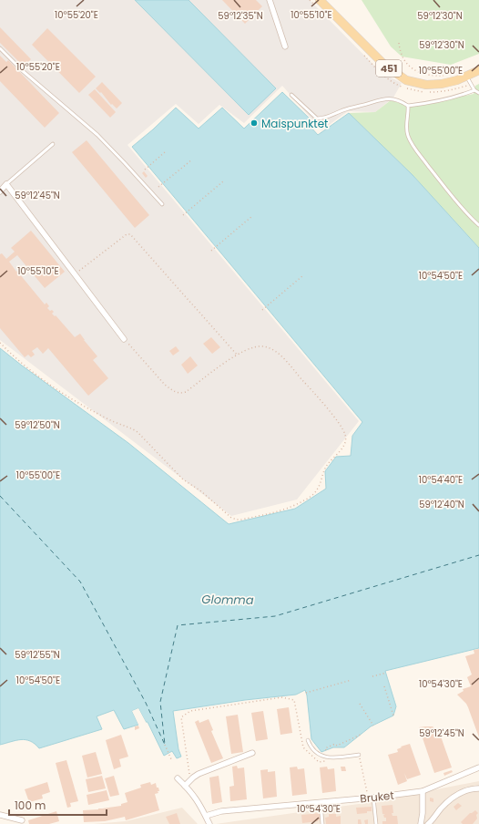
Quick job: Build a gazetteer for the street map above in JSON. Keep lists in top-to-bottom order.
{
  "streets": {
    "main road": ["451"],
    "street": ["Bruket"]
  },
  "water": ["Glomma"],
  "places": ["Maispunktet"],
  "scale_bar": "100 m",
  "coordinates": [
    "10°55'20\"E",
    "10°55'10\"E",
    "59°12'35\"N",
    "59°12'30\"N",
    "10°55'00\"E",
    "59°12'45\"N",
    "10°54'50\"E",
    "59°12'50\"N",
    "10°54'40\"E",
    "59°12'40\"N",
    "59°12'55\"N",
    "10°54'30\"E"
  ]
}
